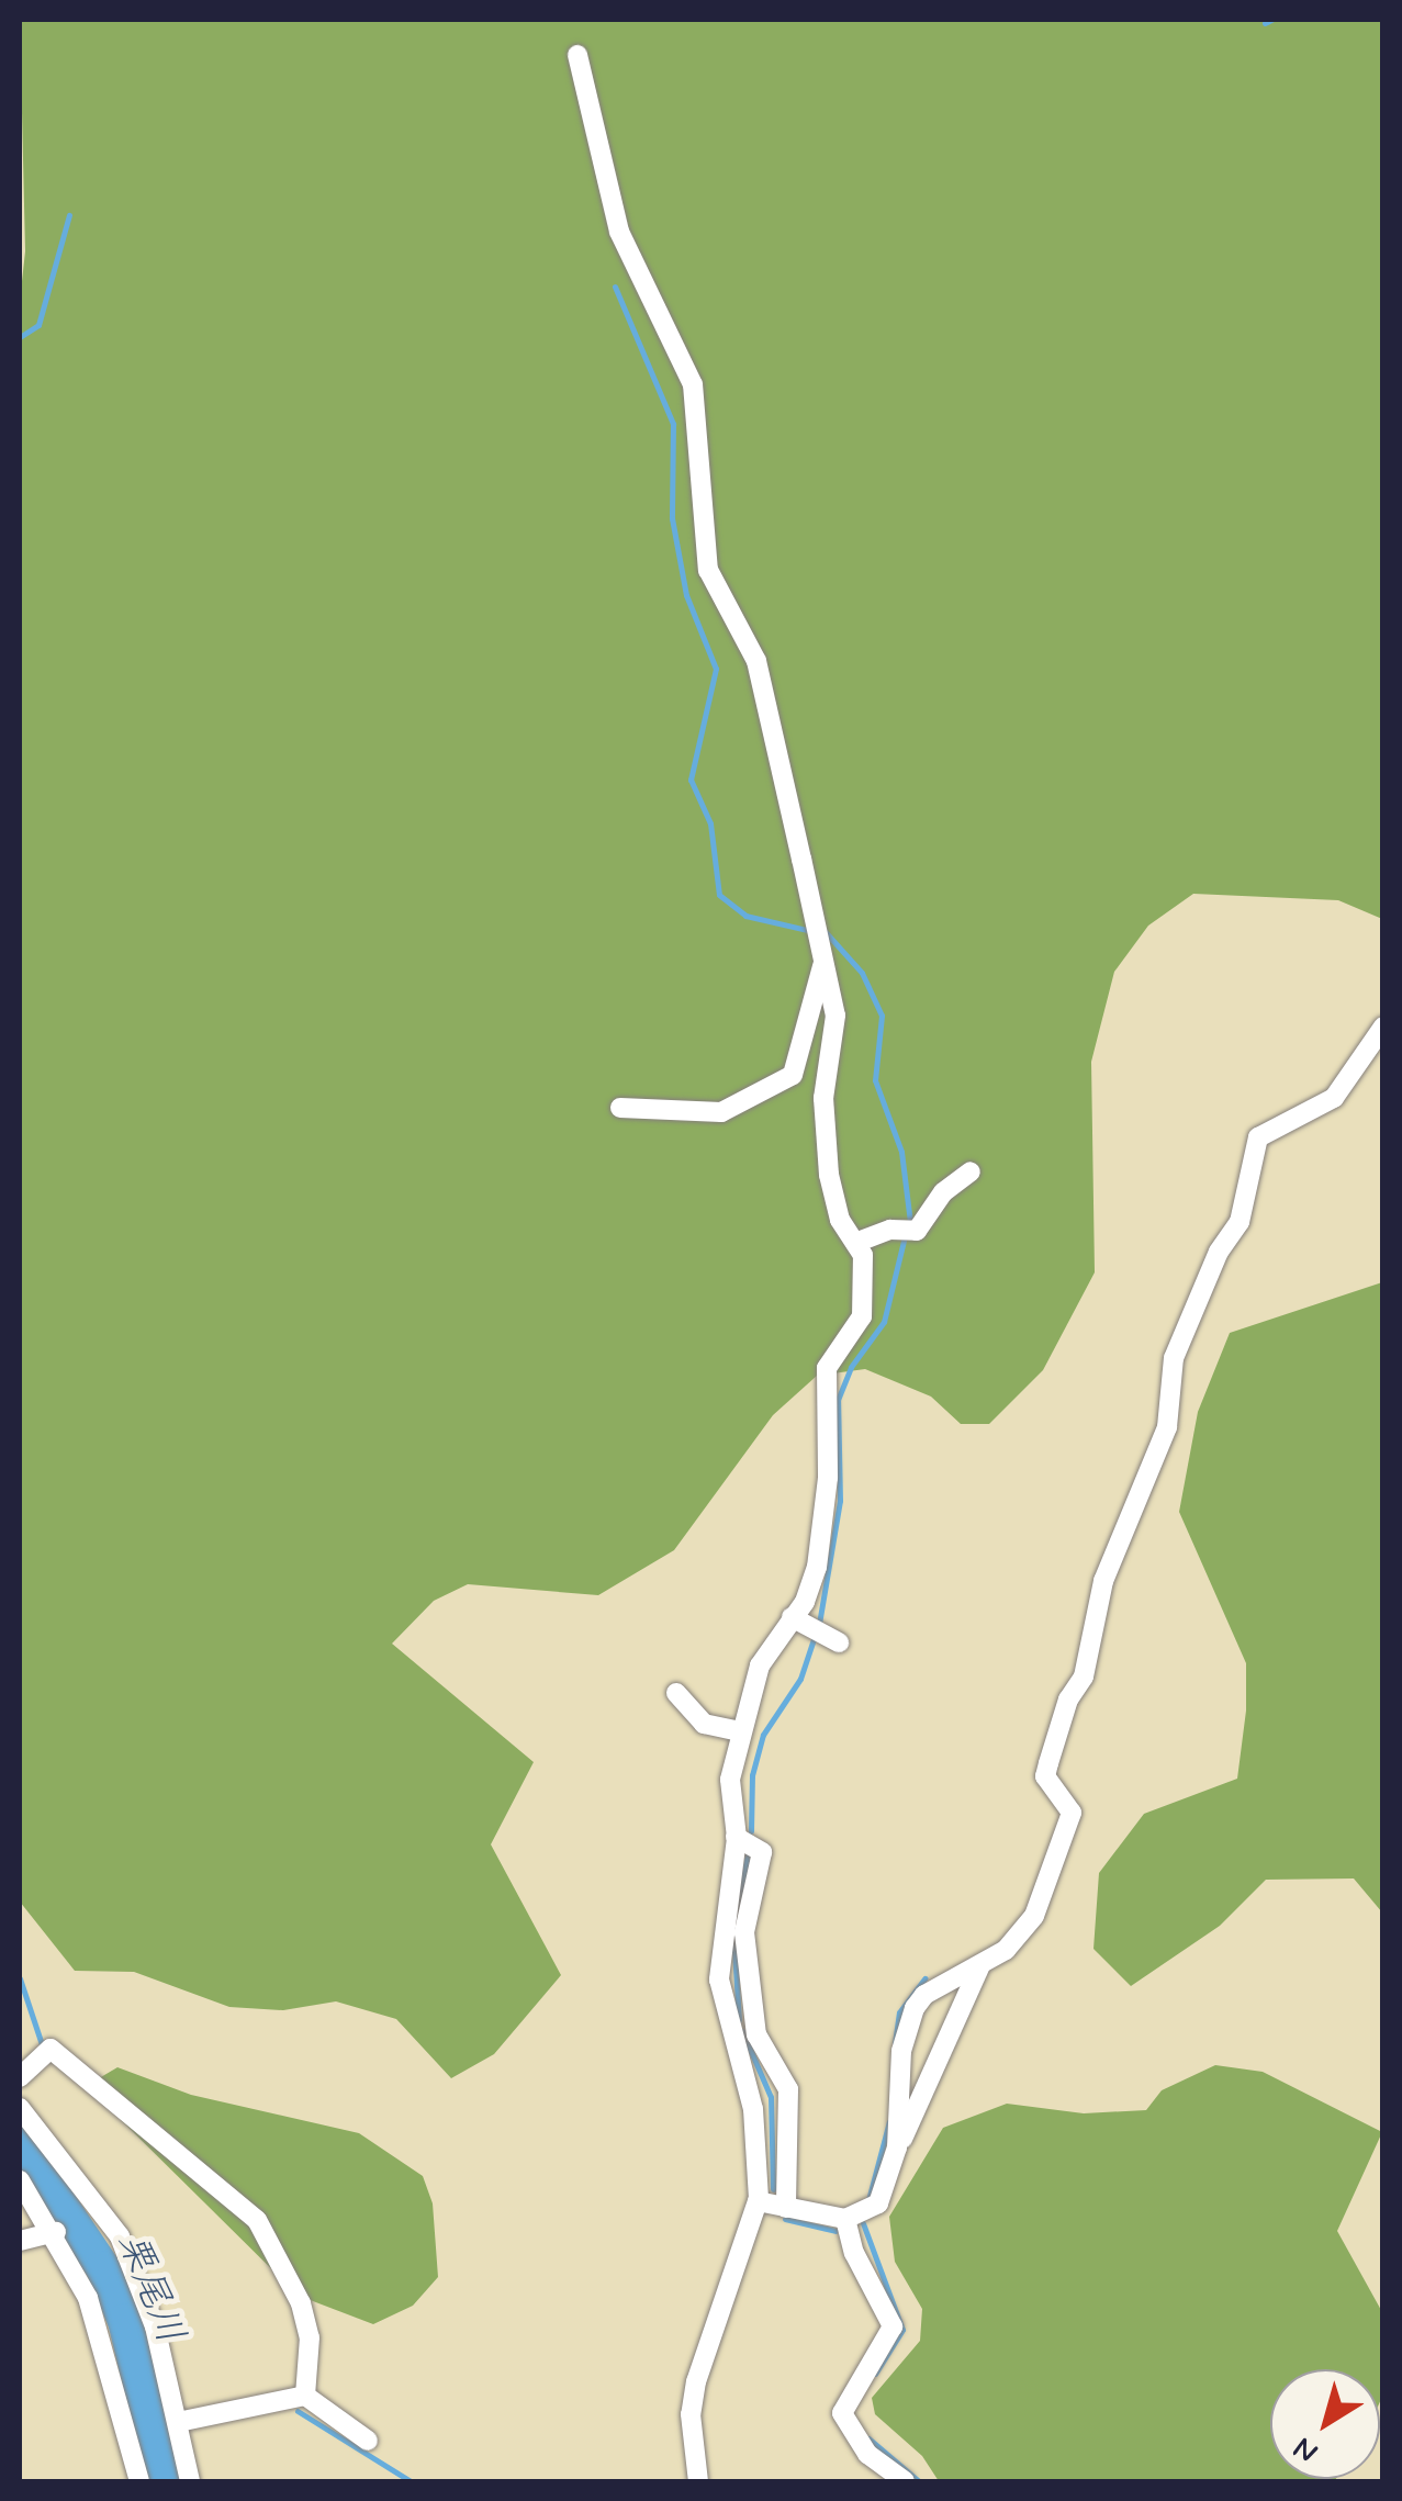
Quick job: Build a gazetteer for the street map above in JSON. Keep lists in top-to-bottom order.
{
  "water": ["栗尾川"],
  "north": "bottom left"
}
